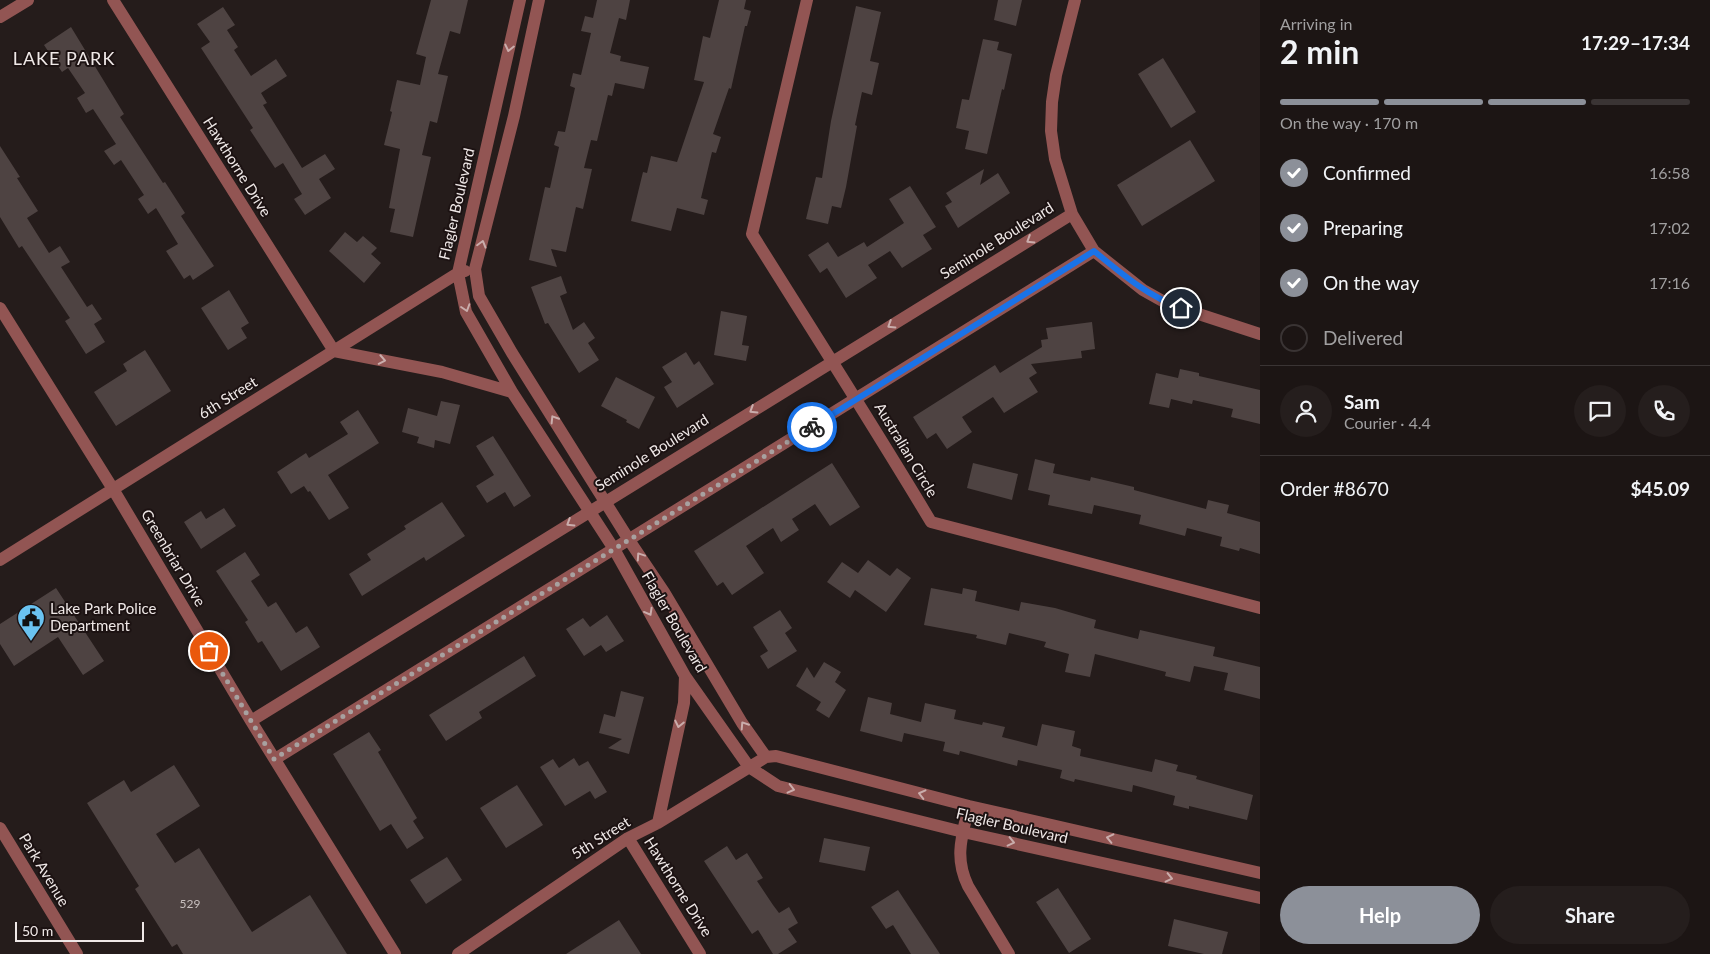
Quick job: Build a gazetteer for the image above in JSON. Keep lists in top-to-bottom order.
{
  "streets": {
    "street": [
      "Hawthorne Drive",
      "Flagler Boulevard",
      "Seminole Boulevard",
      "6th Street",
      "Australian Circle",
      "Greenbriar Drive",
      "5th Street",
      "Park Avenue"
    ]
  },
  "crossings": [
    ["Hawthorne Drive", "6th Street"],
    ["Hawthorne Drive", "5th Street"],
    ["Flagler Boulevard", "Seminole Boulevard"],
    ["Flagler Boulevard", "6th Street"],
    ["Flagler Boulevard", "5th Street"],
    ["Seminole Boulevard", "Australian Circle"],
    ["Seminole Boulevard", "Greenbriar Drive"],
    ["6th Street", "Greenbriar Drive"]
  ],
  "districts": ["LAKE PARK"],
  "places": {
    "public building": ["Lake Park Police Department"]
  },
  "house_numbers": ["529"],
  "scale_bar": "50 m",
  "page": {
    "heading": ["2 min", "Arriving in", "17:29–17:34"],
    "panel": [
      "Sam",
      "Courier · 4.4",
      "Order #8670",
      "$45.09"
    ],
    "bar": "On the way · 170 m",
    "list": [
      ["Confirmed", "16:58"],
      ["Preparing", "17:02"],
      ["On the way", "17:16"],
      "Delivered"
    ],
    "buttons": ["Help", "Share"],
    "scale": "50 m"
  }
}
